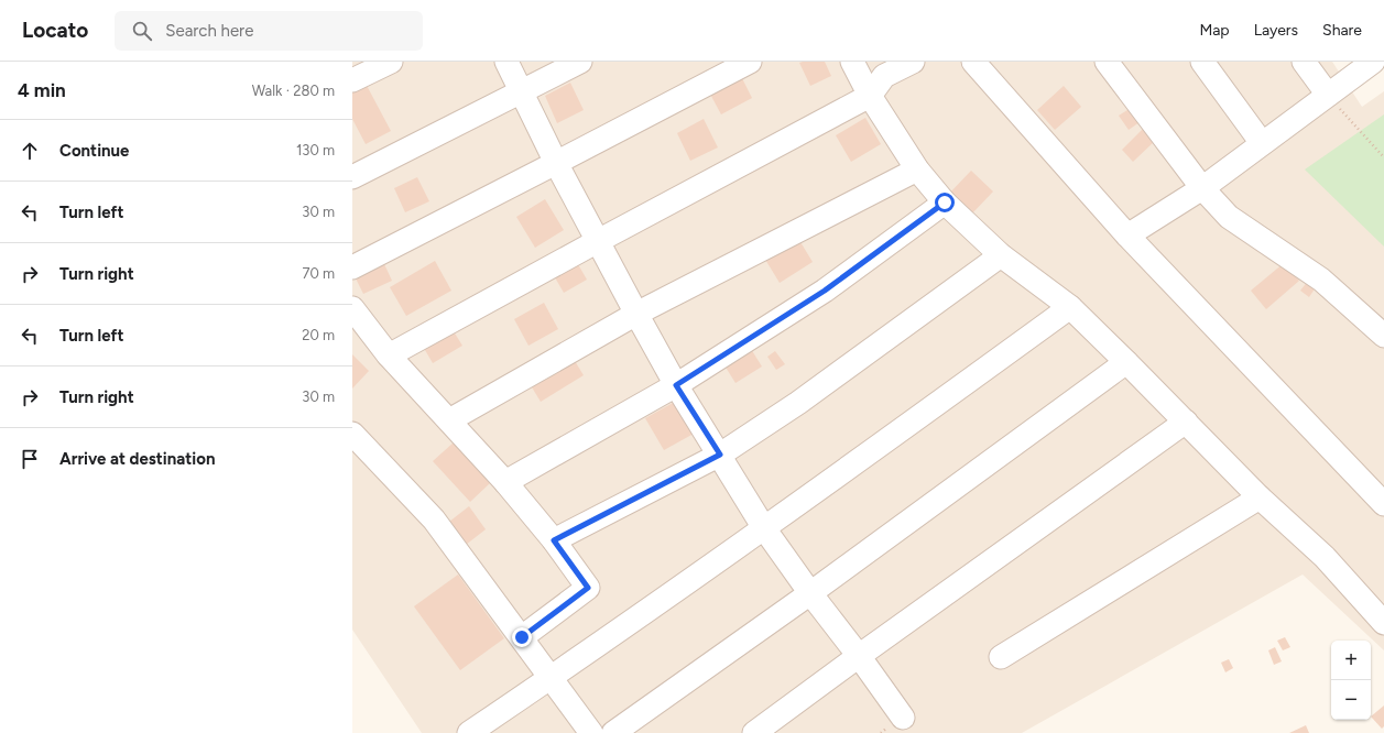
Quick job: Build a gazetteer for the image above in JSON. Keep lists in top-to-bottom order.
{
  "page": {
    "header": "Locato",
    "search": "Search here",
    "nav": ["Map", "Layers", "Share"],
    "heading": ["4 min", "Walk · 280 m"],
    "list": [
      ["Continue", "130 m"],
      ["Turn left", "30 m"],
      ["Turn right", "70 m"],
      ["Turn left", "20 m"],
      ["Turn right", "30 m"],
      "Arrive at destination"
    ],
    "map_buttons": ["+", "−"]
  }
}
